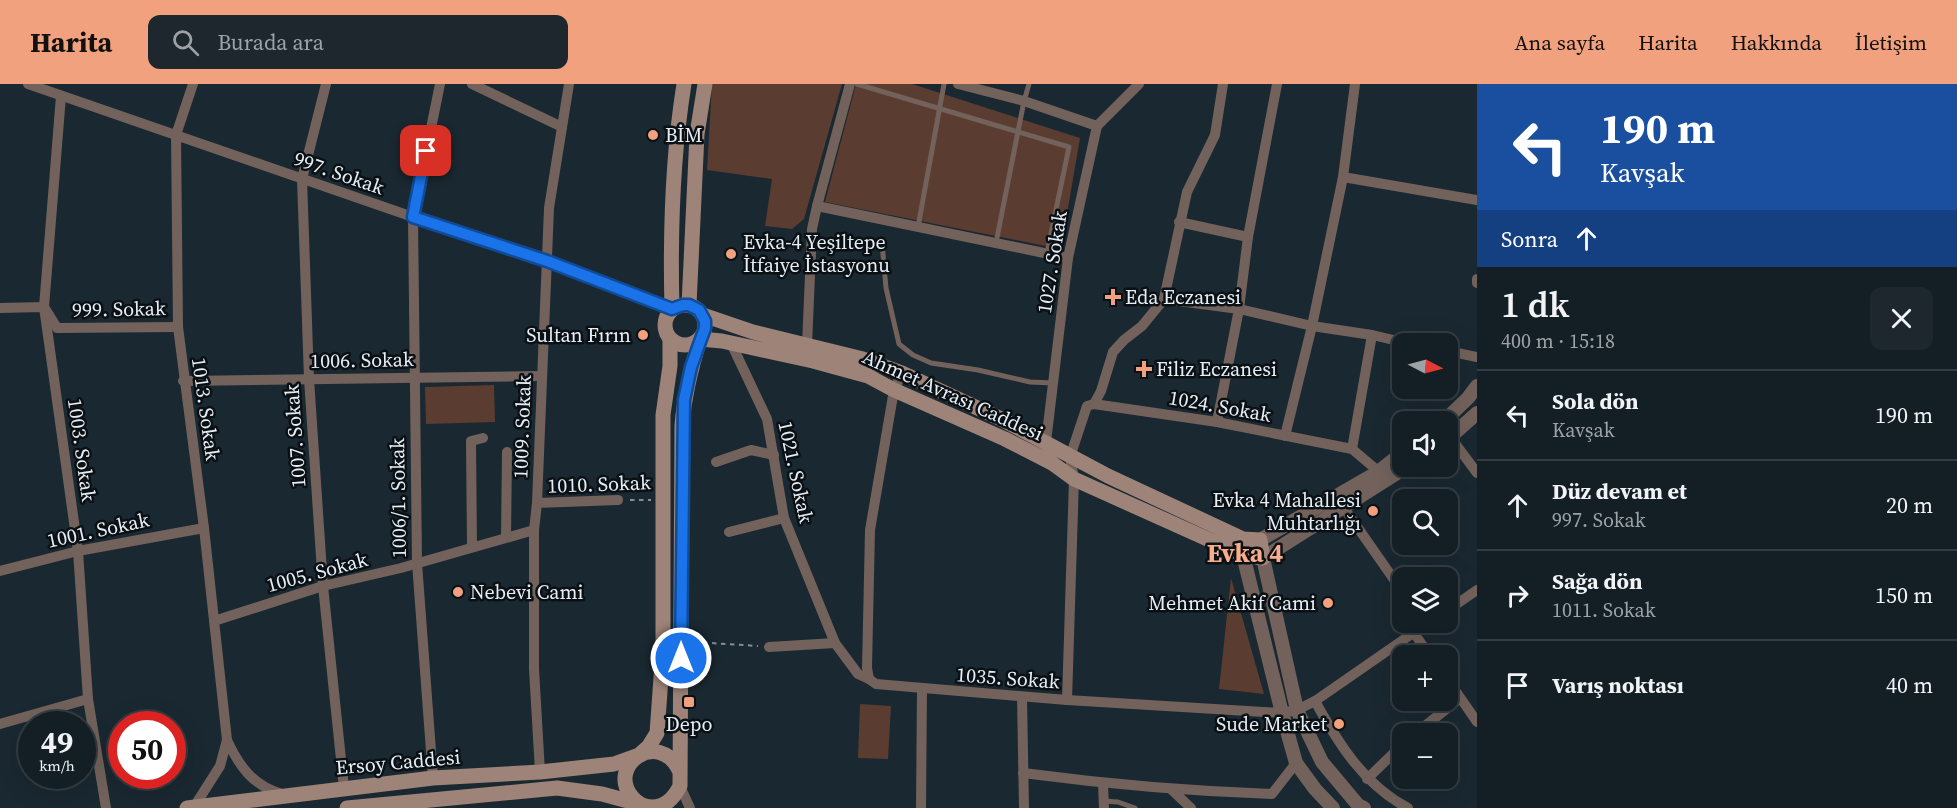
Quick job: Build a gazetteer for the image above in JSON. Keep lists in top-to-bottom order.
{
  "streets": {
    "main road": ["Ahmet Avrası Caddesi", "Ersoy Caddesi"],
    "street": [
      "997. Sokak",
      "1027. Sokak",
      "999. Sokak",
      "1006. Sokak",
      "1024. Sokak",
      "1013. Sokak",
      "1009. Sokak",
      "1007. Sokak",
      "1003. Sokak",
      "1021. Sokak",
      "1010. Sokak",
      "1006/1. Sokak",
      "1001. Sokak",
      "1005. Sokak",
      "1035. Sokak"
    ]
  },
  "crossings": [
    ["997. Sokak", "Ahmet Avrası Caddesi"],
    ["997. Sokak", "1013. Sokak"],
    ["997. Sokak", "1009. Sokak"],
    ["997. Sokak", "1007. Sokak"],
    ["997. Sokak", "1003. Sokak"],
    ["997. Sokak", "1006/1. Sokak"],
    ["1027. Sokak", "Ahmet Avrası Caddesi"],
    ["999. Sokak", "1013. Sokak"],
    ["999. Sokak", "1003. Sokak"],
    ["1006. Sokak", "1013. Sokak"],
    ["1006. Sokak", "1009. Sokak"],
    ["1006. Sokak", "1007. Sokak"],
    ["1006. Sokak", "1006/1. Sokak"],
    ["Ahmet Avrası Caddesi", "1021. Sokak"],
    ["1013. Sokak", "1001. Sokak"],
    ["1013. Sokak", "1005. Sokak"],
    ["1013. Sokak", "Ersoy Caddesi"],
    ["1009. Sokak", "1010. Sokak"],
    ["1009. Sokak", "1005. Sokak"],
    ["1009. Sokak", "Ersoy Caddesi"],
    ["1007. Sokak", "1005. Sokak"],
    ["1007. Sokak", "Ersoy Caddesi"],
    ["1003. Sokak", "1001. Sokak"],
    ["1021. Sokak", "1035. Sokak"],
    ["1006/1. Sokak", "1005. Sokak"],
    ["1006/1. Sokak", "Ersoy Caddesi"]
  ],
  "districts": ["Evka 4"],
  "places": {
    "other": [
      "BİM",
      "Evka-4 Yeşiltepe İtfaiye İstasyonu",
      "Sultan Fırın",
      "Evka 4 Mahallesi Muhtarlığı",
      "Nebevi Cami",
      "Mehmet Akif Cami",
      "Sude Market"
    ],
    "health": ["Eda Eczanesi", "Filiz Eczanesi"],
    "transit": ["Depo"]
  },
  "north": "right",
  "page": {
    "header": "Harita",
    "search": "Burada ara",
    "nav": [
      "Ana sayfa",
      "Harita",
      "Hakkında",
      "İletişim"
    ],
    "turn": ["190 m", "Kavşak"],
    "then": "Sonra",
    "heading": ["1 dk", "400 m · 15:18"],
    "map_buttons": ["+", "−"],
    "list": [
      {
        "name": "Sola dön",
        "note": "Kavşak",
        "value": "190 m"
      },
      {
        "name": "Düz devam et",
        "note": "997. Sokak",
        "value": "20 m"
      },
      {
        "name": "Sağa dön",
        "note": "1011. Sokak",
        "value": "150 m"
      },
      {
        "name": "Varış noktası",
        "value": "40 m"
      }
    ],
    "speed": "49 km/h",
    "limit": "50"
  }
}
